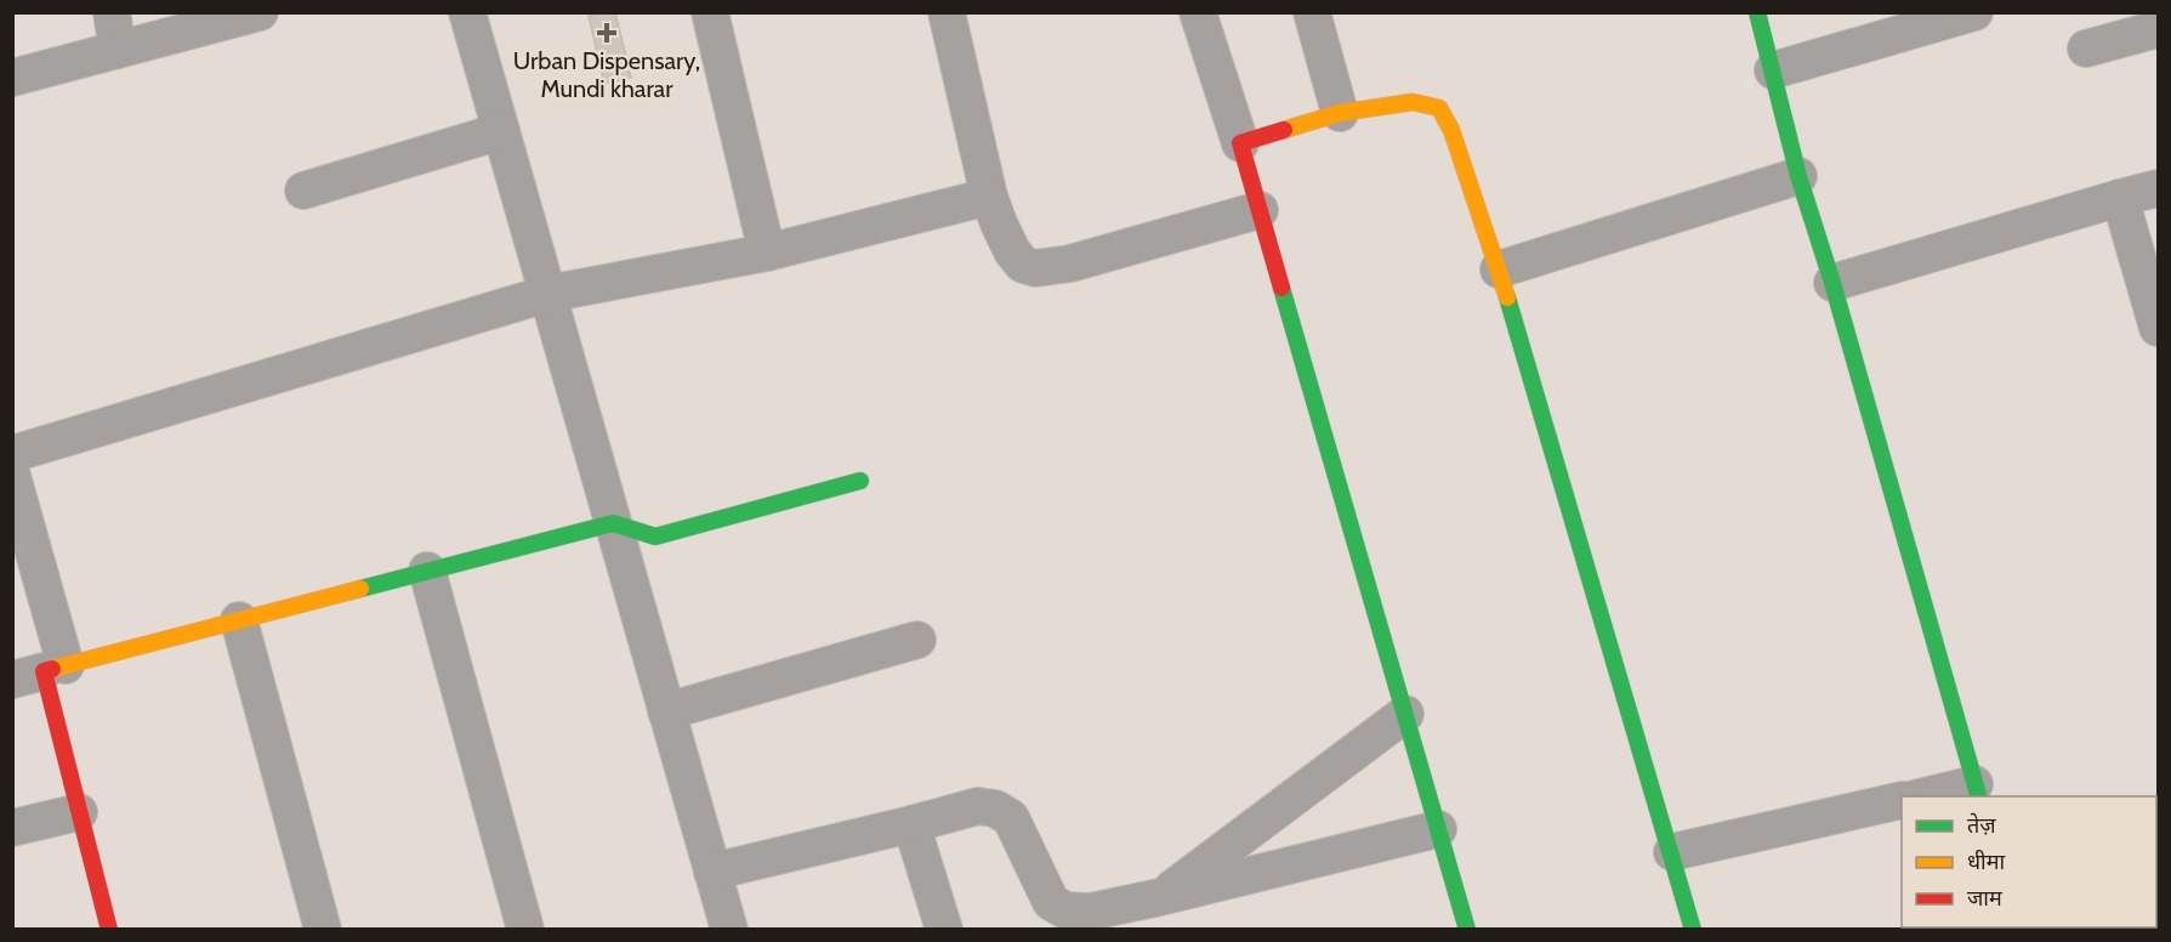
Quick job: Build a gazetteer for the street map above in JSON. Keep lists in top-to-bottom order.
{
  "places": {
    "health": ["Urban Dispensary, Mundi kharar"]
  },
  "legend": ["तेज़", "धीमा", "जाम"]
}
